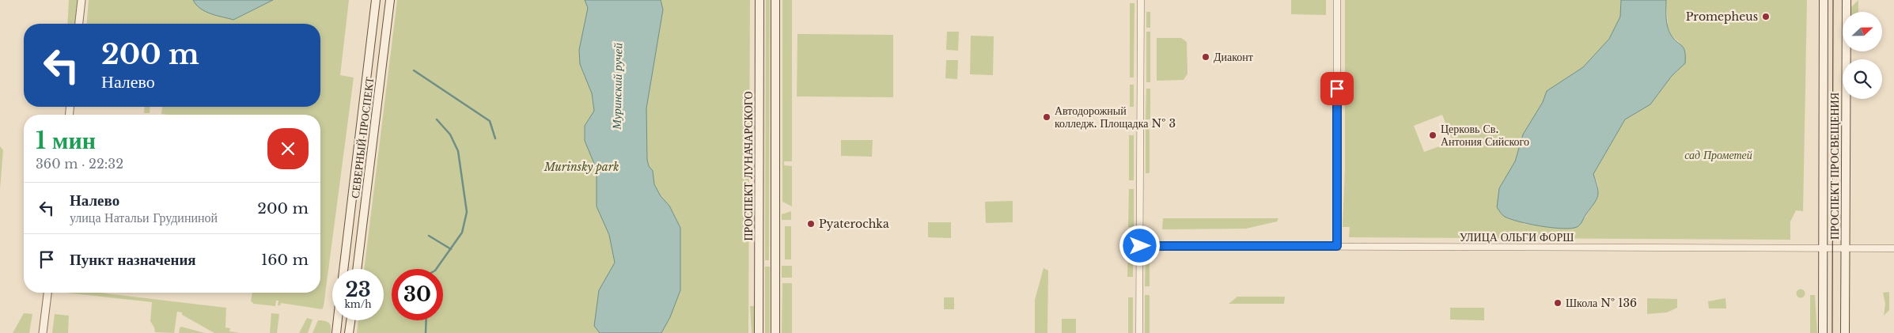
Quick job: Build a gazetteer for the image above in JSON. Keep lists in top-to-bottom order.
{
  "streets": {
    "main road": ["СЕВЕРНЫЙ ПРОСПЕКТ", "ПРОСПЕКТ ЛУНАЧАРСКОГО", "ПРОСПЕКТ ПРОСВЕЩЕНИЯ"],
    "street": ["УЛИЦА ОЛЬГИ ФОРШ"]
  },
  "crossings": [
    ["ПРОСПЕКТ ПРОСВЕЩЕНИЯ", "УЛИЦА ОЛЬГИ ФОРШ"]
  ],
  "water": ["Муринский ручей"],
  "parks": ["сад Прометей", "Murinsky park"],
  "places": [
    "Promepheus",
    "Диаконт",
    "Автодорожный колледж. Площадка № 3",
    "Церковь Св. Антония Сийского",
    "Pyaterochka",
    "Школа № 136"
  ],
  "north": "right",
  "page": {
    "turn": ["200 m", "Налево"],
    "heading": ["1 мин", "360 m · 22:32"],
    "list": [
      {
        "name": "Налево",
        "note": "улица Натальи Грудининой",
        "value": "200 m"
      },
      {
        "name": "Пункт назначения",
        "value": "160 m"
      }
    ],
    "speed": "23 km/h",
    "limit": "30"
  }
}
